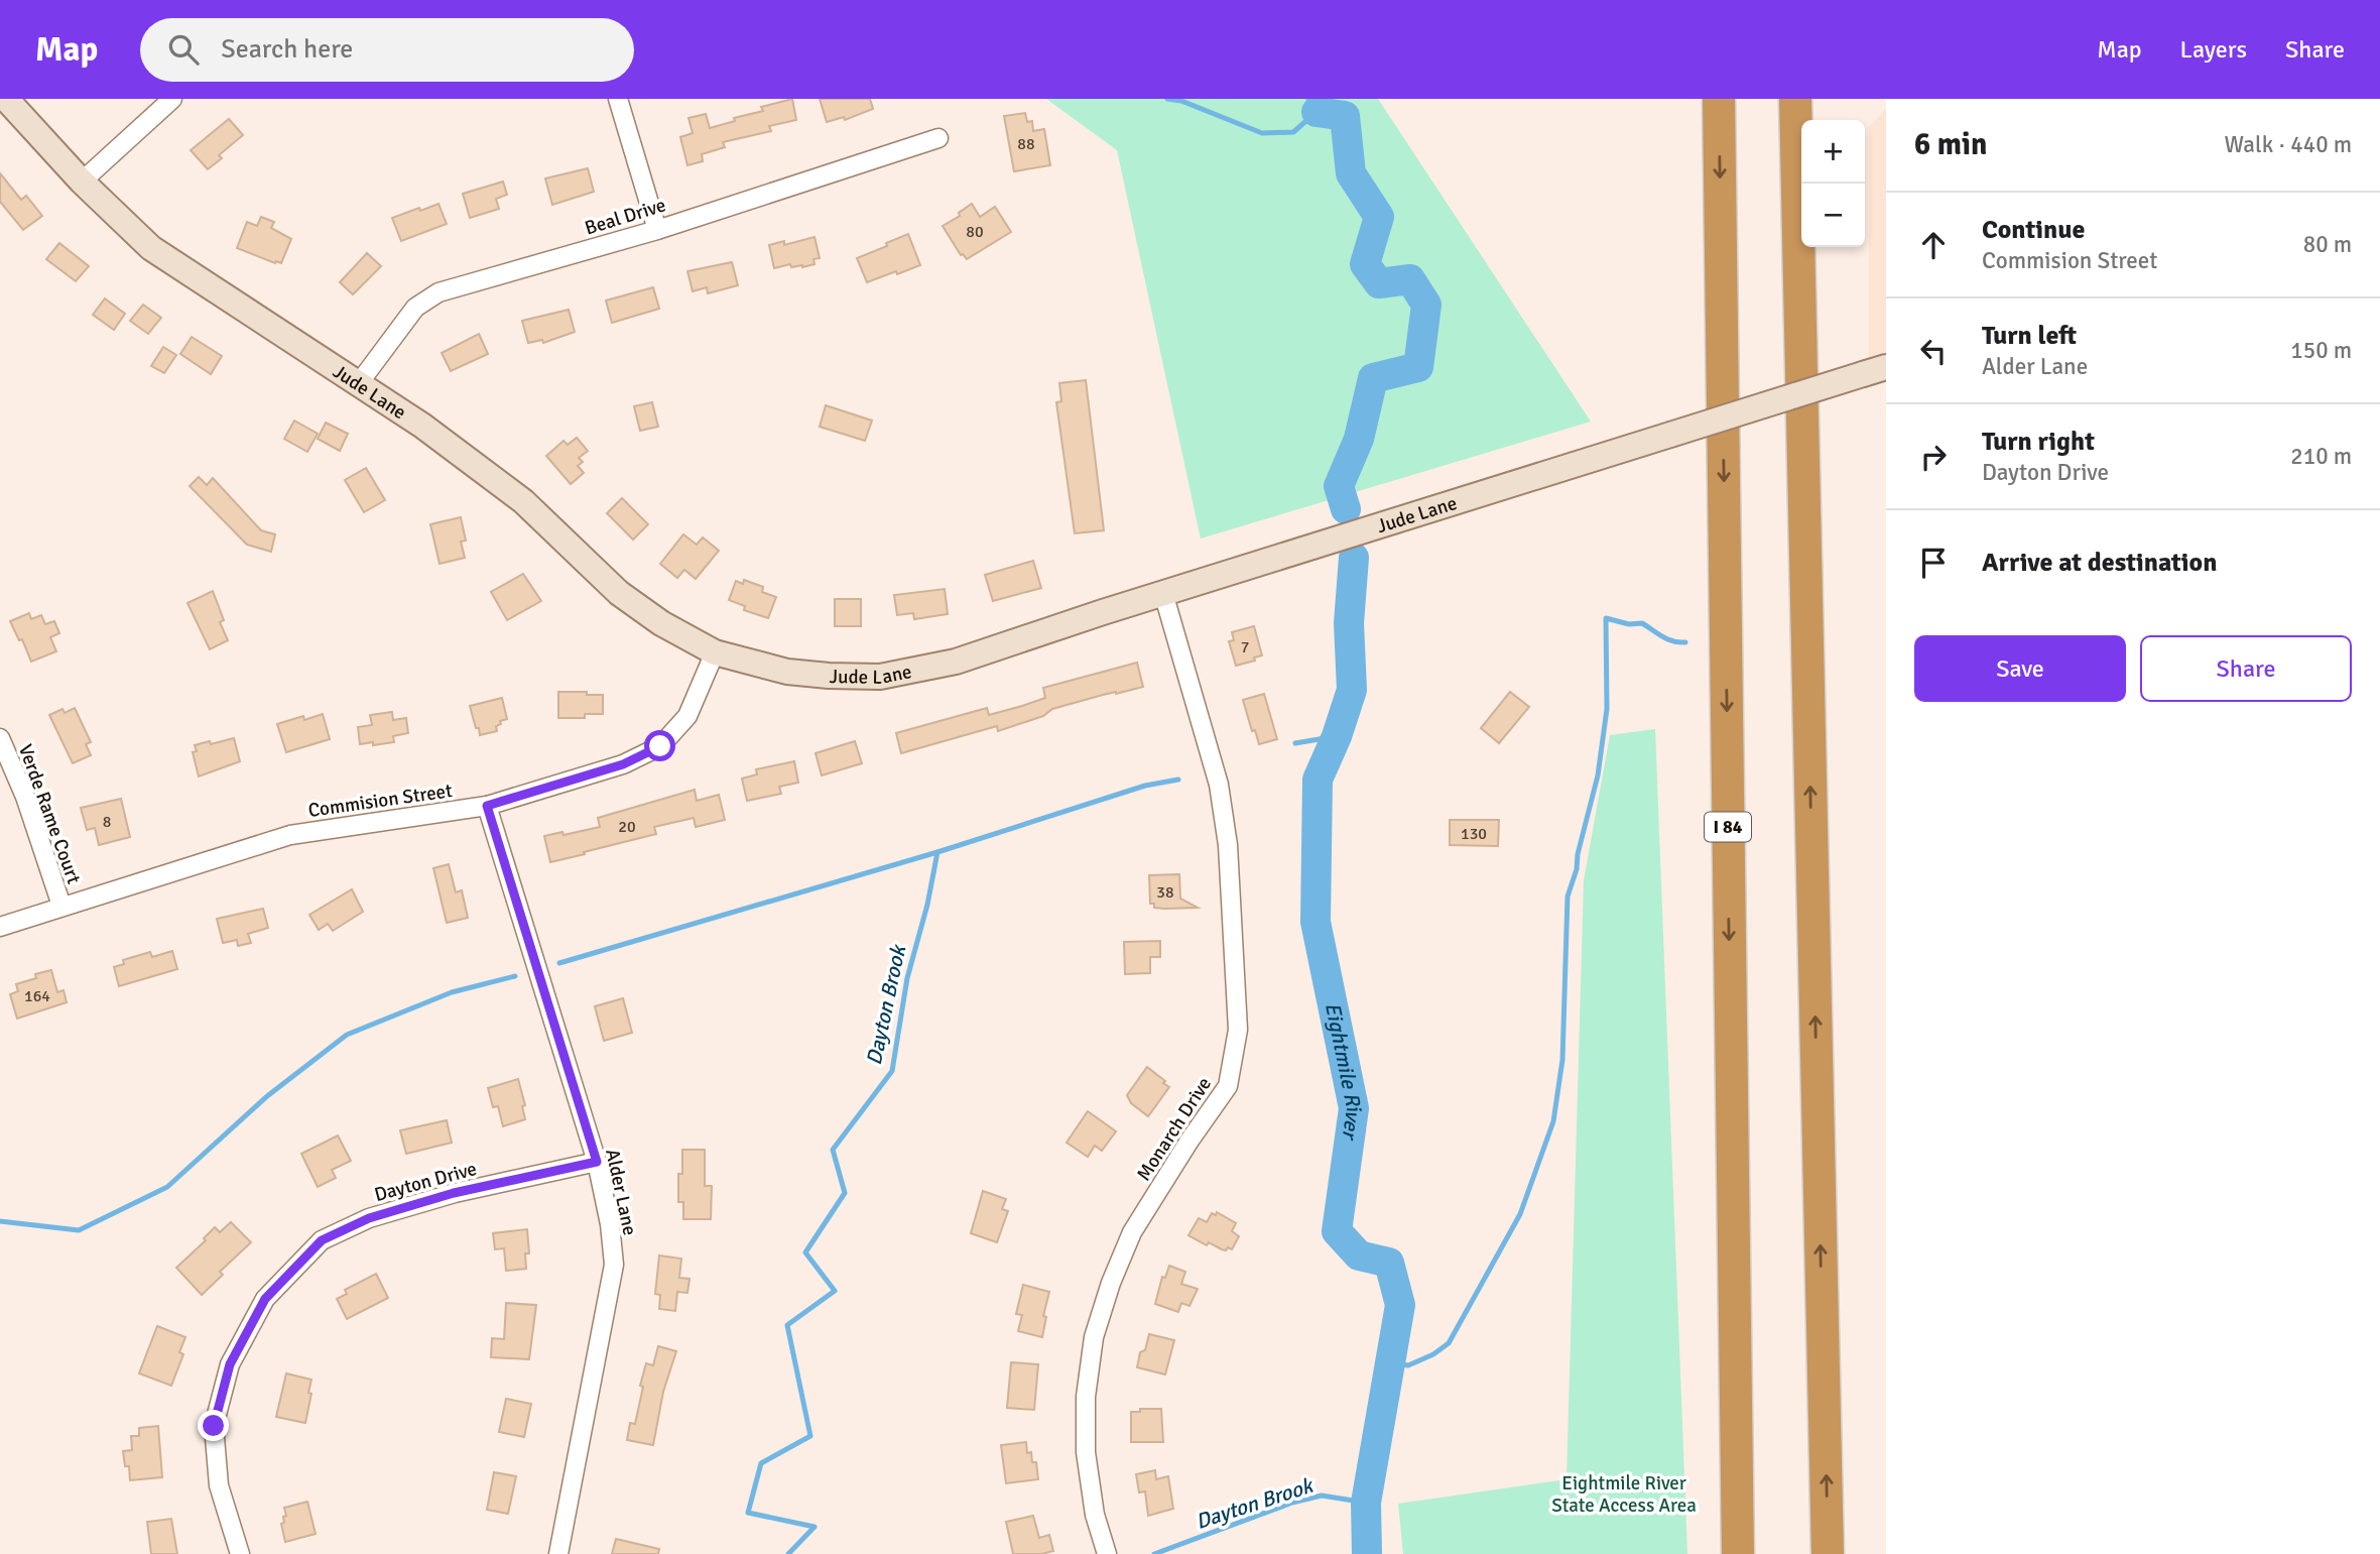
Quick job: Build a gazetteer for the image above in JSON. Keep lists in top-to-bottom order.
{
  "streets": {
    "highway": ["I 84"],
    "street": [
      "Beal Drive",
      "Jude Lane",
      "Commision Street",
      "Verde Rame Court",
      "Monarch Drive",
      "Dayton Drive",
      "Alder Lane"
    ]
  },
  "crossings": [
    ["Beal Drive", "Jude Lane"],
    ["Jude Lane", "Commision Street"],
    ["Jude Lane", "Monarch Drive"],
    ["Commision Street", "Verde Rame Court"],
    ["Commision Street", "Alder Lane"],
    ["Dayton Drive", "Alder Lane"]
  ],
  "water": ["Dayton Brook", "Eightmile River"],
  "parks": ["Eightmile River State Access Area"],
  "house_numbers": [
    "88",
    "80",
    "7",
    "8",
    "20",
    "130",
    "38",
    "164"
  ],
  "page": {
    "header": "Map",
    "search": "Search here",
    "nav": ["Map", "Layers", "Share"],
    "heading": ["6 min", "Walk · 440 m"],
    "map_buttons": ["+", "−"],
    "list": [
      ["Continue", "Commision Street", "80 m"],
      ["Turn left", "Alder Lane", "150 m"],
      ["Turn right", "Dayton Drive", "210 m"],
      "Arrive at destination"
    ],
    "buttons": ["Save", "Share"]
  }
}
